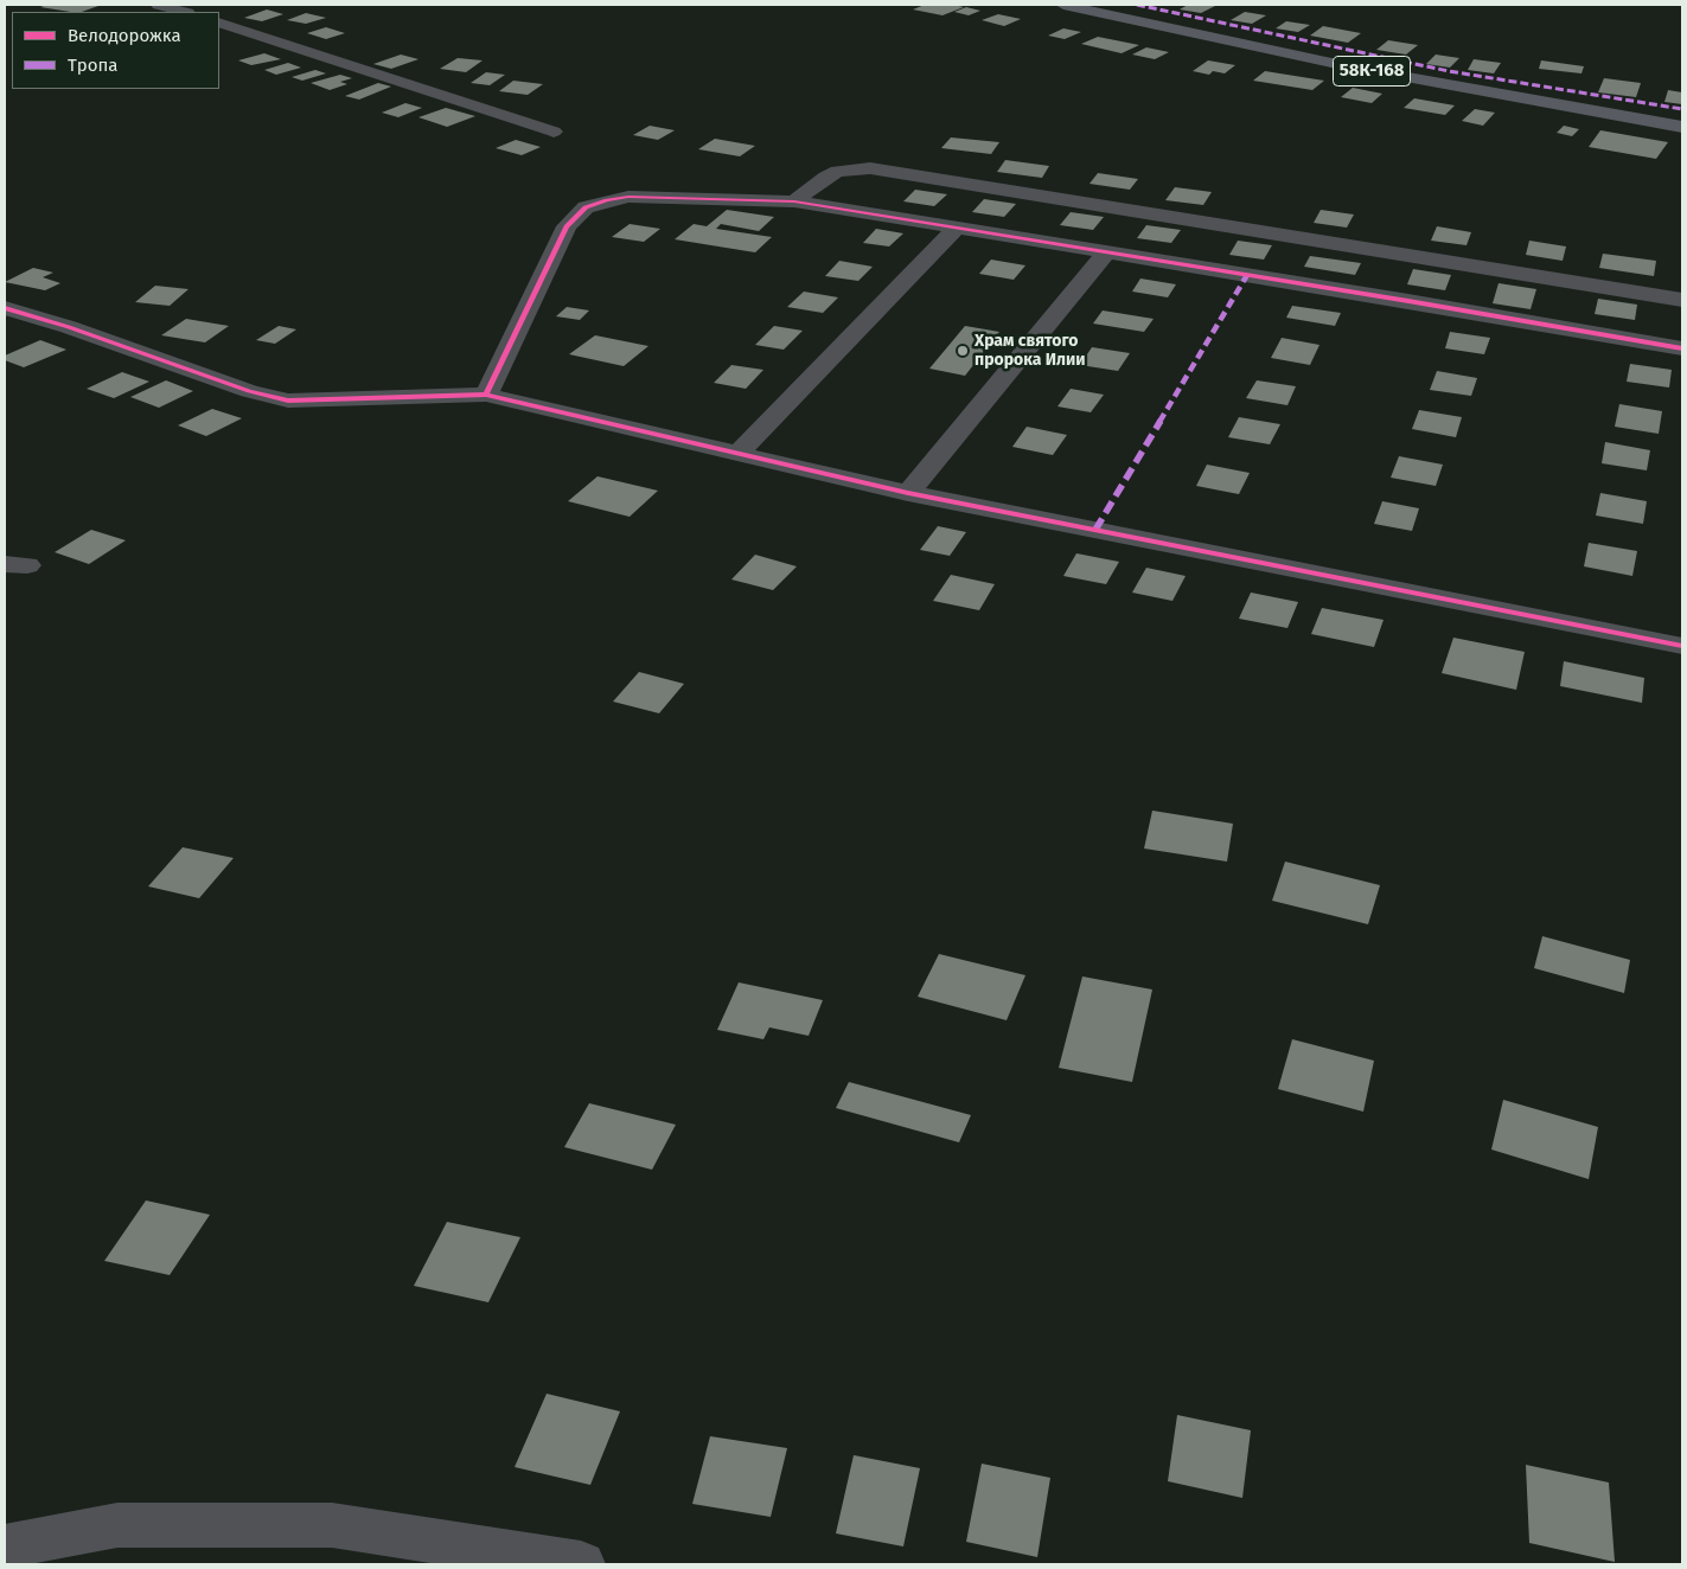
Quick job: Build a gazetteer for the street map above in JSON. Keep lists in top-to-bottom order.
{
  "streets": {
    "main road": ["58К-168"]
  },
  "places": ["Храм святого пророка Илии"],
  "legend": ["Велодорожка", "Тропа"]
}
